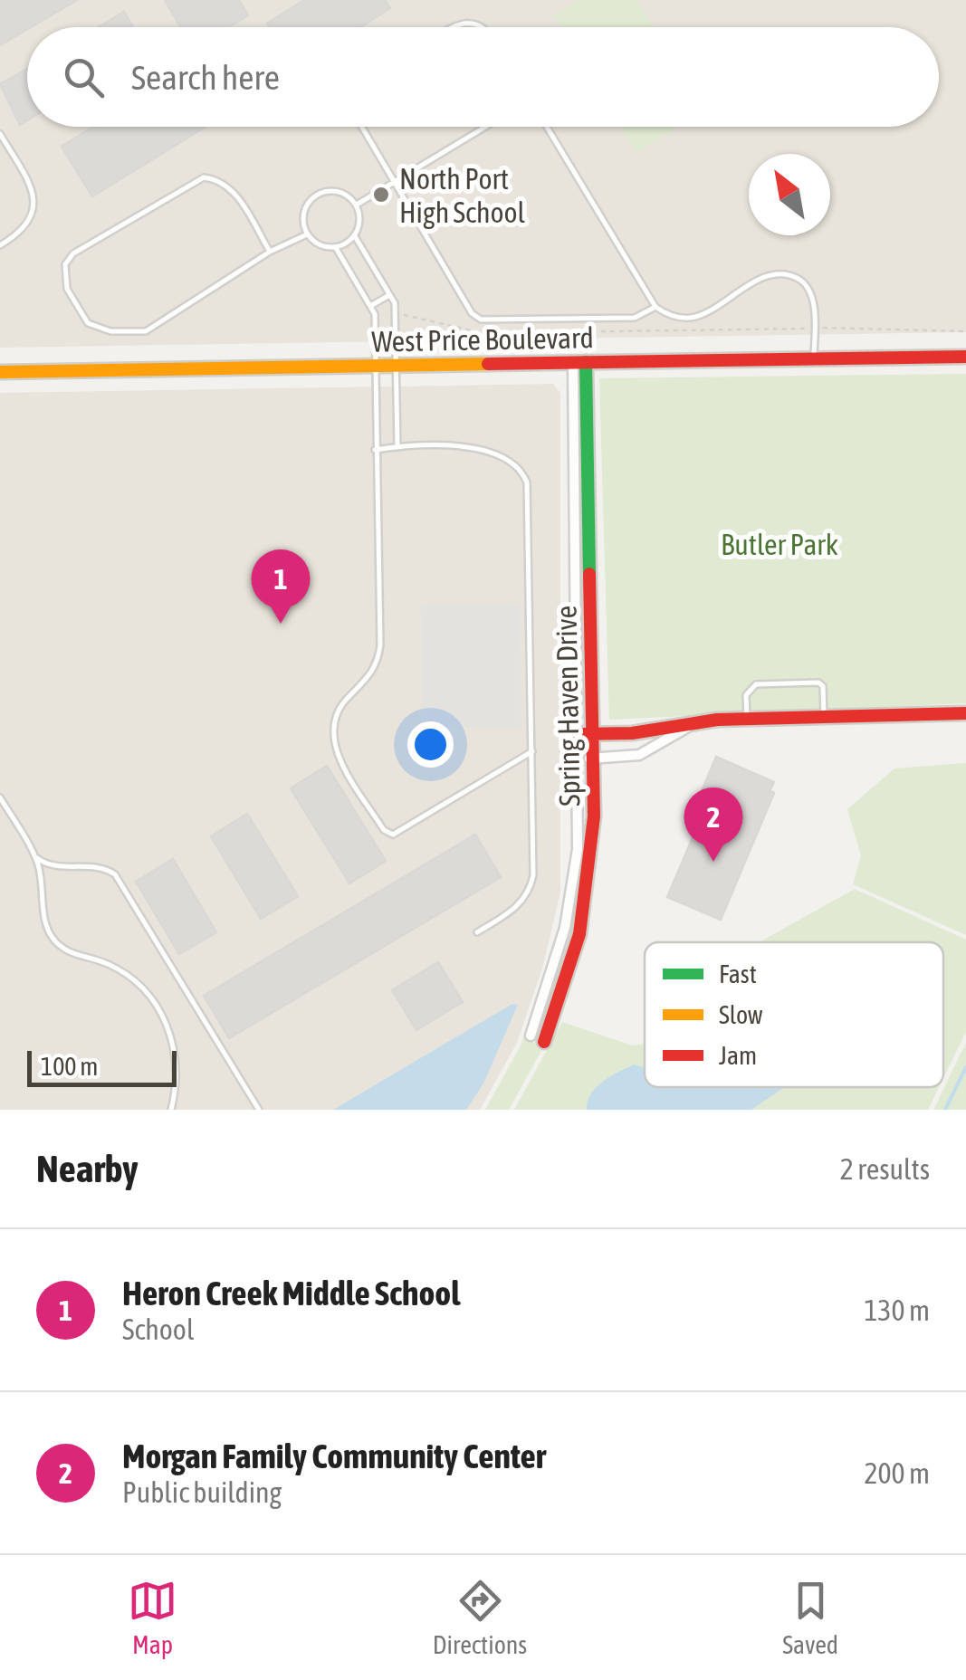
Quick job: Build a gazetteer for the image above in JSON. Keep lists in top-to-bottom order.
{
  "streets": {
    "street": ["West Price Boulevard", "Spring Haven Drive"]
  },
  "crossings": [
    ["West Price Boulevard", "Spring Haven Drive"]
  ],
  "parks": ["Butler Park"],
  "places": ["North Port High School"],
  "legend": ["Fast", "Slow", "Jam"],
  "scale_bar": "100 m",
  "north": "top left",
  "page": {
    "search": "Search here",
    "pins": ["1", "2"],
    "scale": "100 m",
    "heading": ["Nearby", "2 results"],
    "list": [
      {
        "mark": "1",
        "name": "Heron Creek Middle School",
        "note": "School",
        "value": "130 m"
      },
      {
        "mark": "2",
        "name": "Morgan Family Community Center",
        "note": "Public building",
        "value": "200 m"
      }
    ],
    "nav": ["Map", "Directions", "Saved"]
  }
}
